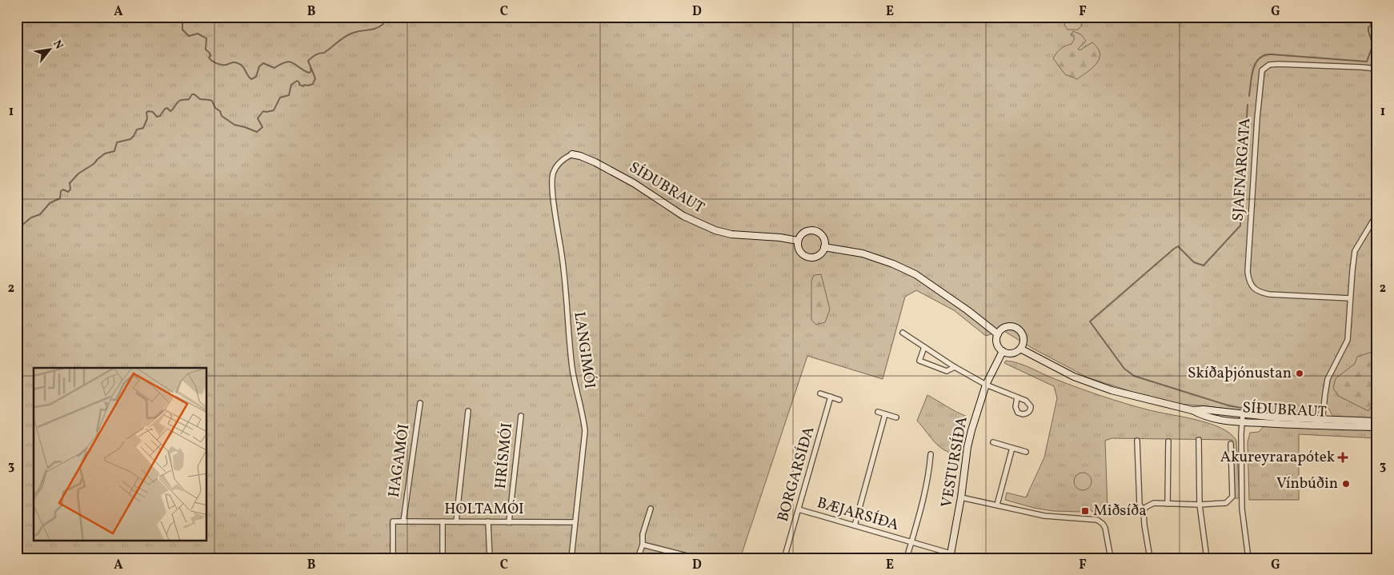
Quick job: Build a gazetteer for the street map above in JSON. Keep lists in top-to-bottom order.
{
  "streets": {
    "street": [
      "SJAFNARGATA",
      "SÍÐUBRAUT",
      "LANGIMÓI",
      "HRÍSMÓI",
      "HAGAMÓI",
      "VESTURSÍÐA",
      "BORGARSÍÐA",
      "HOLTAMÓI",
      "BÆJARSÍÐA"
    ]
  },
  "crossings": [
    ["SÍÐUBRAUT", "LANGIMÓI"],
    ["SÍÐUBRAUT", "VESTURSÍÐA"],
    ["LANGIMÓI", "HOLTAMÓI"],
    ["HRÍSMÓI", "HOLTAMÓI"],
    ["HAGAMÓI", "HOLTAMÓI"],
    ["VESTURSÍÐA", "BÆJARSÍÐA"],
    ["BORGARSÍÐA", "BÆJARSÍÐA"]
  ],
  "places": {
    "other": ["Skíðaþjónustan", "Vínbúðin"],
    "health": ["Akureyrarapótek"],
    "transit": ["Miðsíða"]
  },
  "north": "top right",
  "grid": {
    "columns": [
      "A",
      "B",
      "C",
      "D",
      "E",
      "F",
      "G"
    ],
    "rows": ["1", "2", "3"]
  }
}
